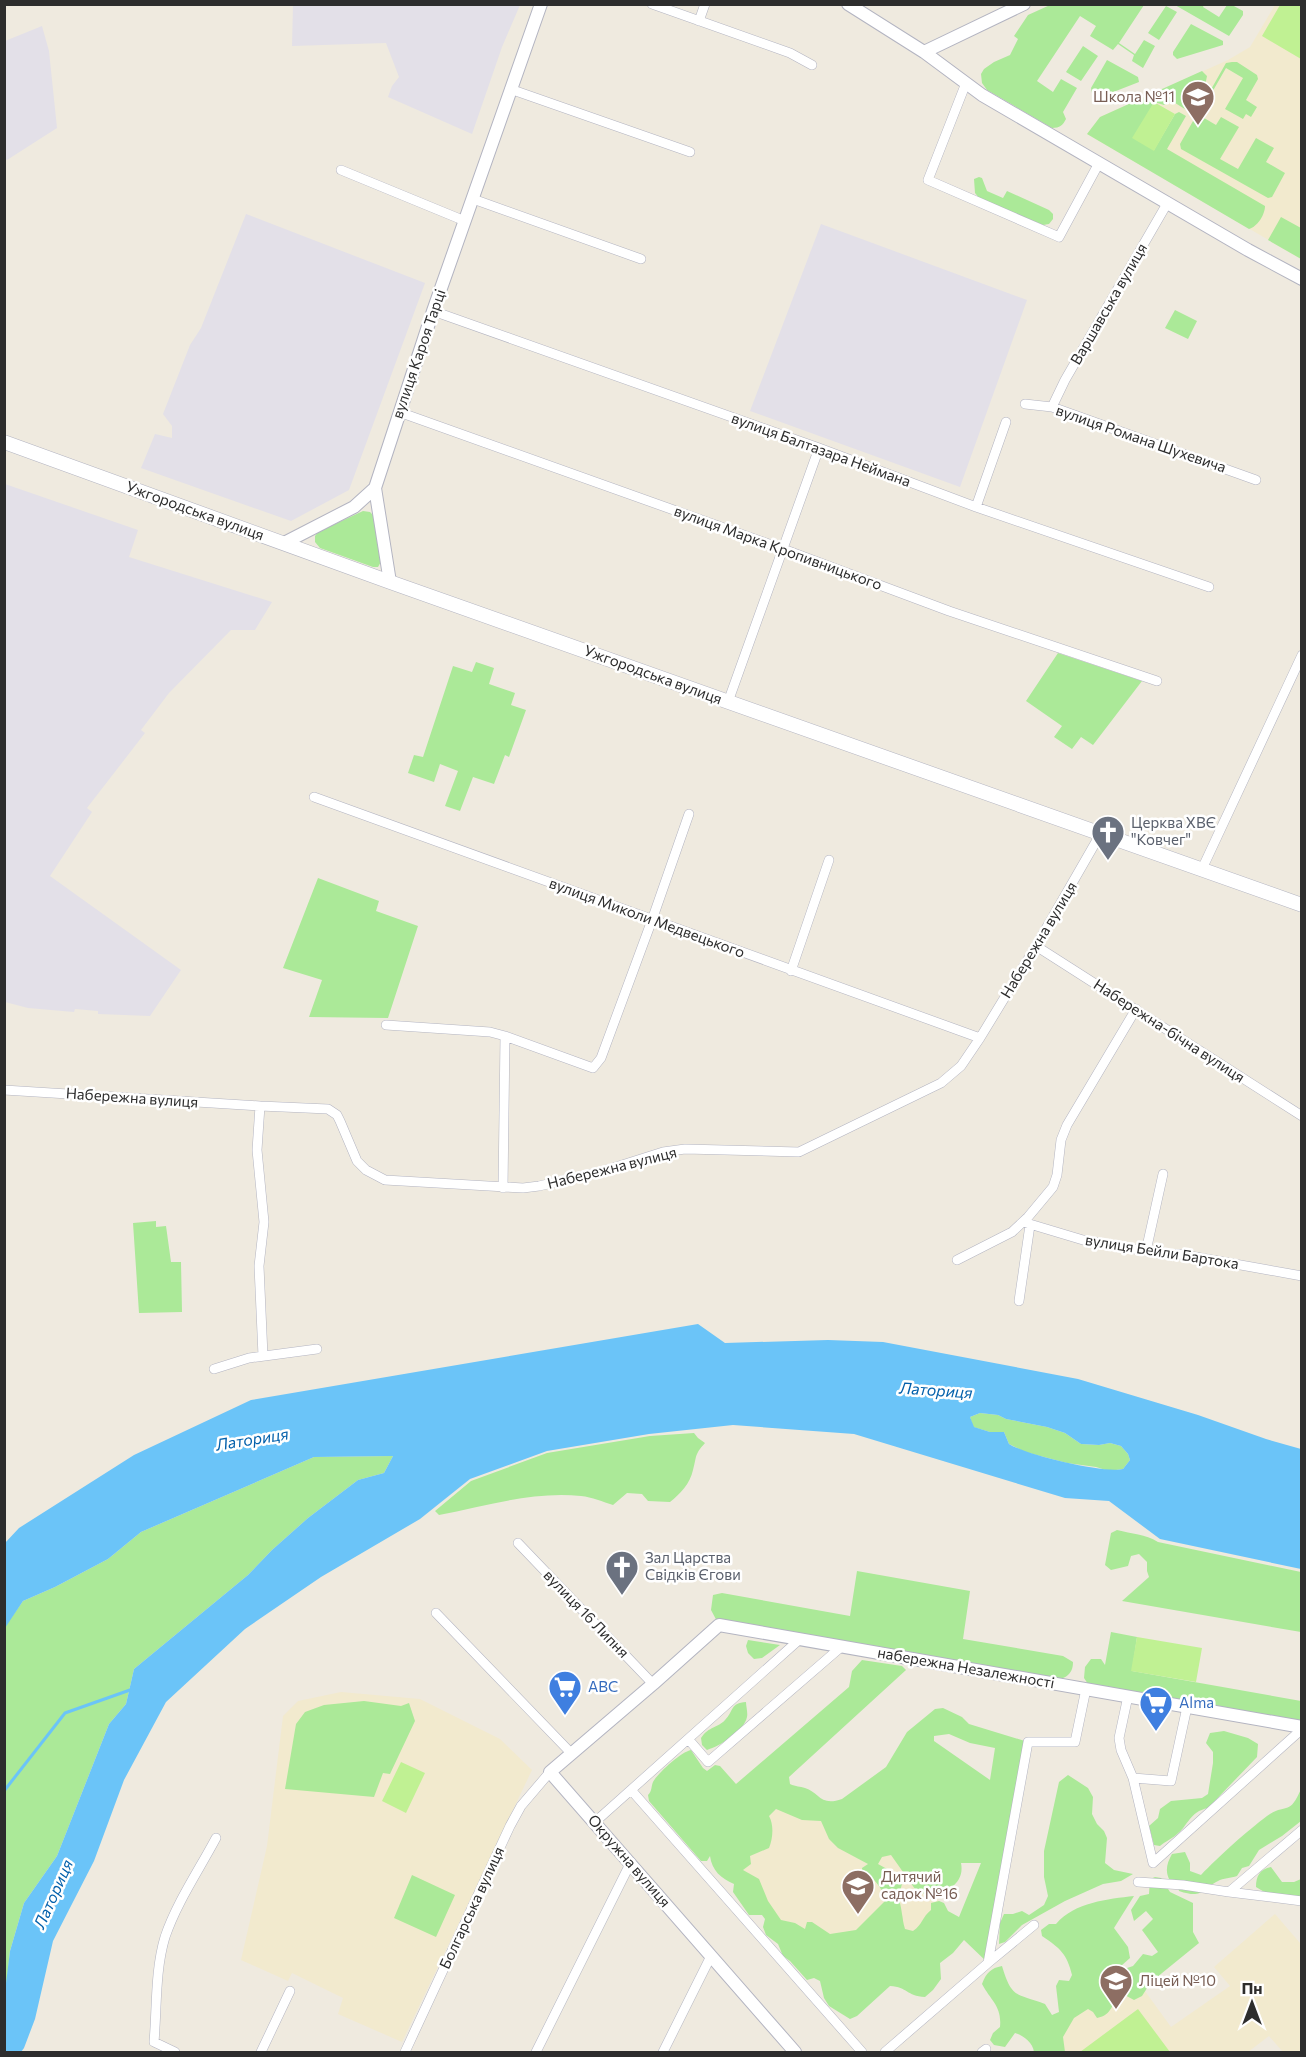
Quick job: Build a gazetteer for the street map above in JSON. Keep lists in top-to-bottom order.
{
  "streets": {
    "main road": ["Ужгородська вулиця"],
    "street": [
      "Варшавська вулиця",
      "вулиця Кароя Тарці",
      "вулиця Романа Шухевича",
      "вулиця Балтазара Неймана",
      "вулиця Марка Кропивницького",
      "вулиця Миколи Медвецького",
      "Набережна вулиця",
      "Набережна-бічна вулиця",
      "вулиця Бейли Бартока",
      "вулиця 16 Липня",
      "набережна Незалежності",
      "Окружна вулиця",
      "Болгарська вулиця"
    ]
  },
  "crossings": [
    ["Варшавська вулиця", "вулиця Романа Шухевича"],
    ["вулиця Кароя Тарці", "вулиця Балтазара Неймана"],
    ["вулиця Кароя Тарці", "Ужгородська вулиця"],
    ["вулиця Кароя Тарці", "вулиця Марка Кропивницького"],
    ["Ужгородська вулиця", "Набережна вулиця"],
    ["вулиця Миколи Медвецького", "Набережна вулиця"],
    ["Набережна вулиця", "Набережна-бічна вулиця"],
    ["вулиця 16 Липня", "набережна Незалежності"],
    ["Окружна вулиця", "Болгарська вулиця"]
  ],
  "water": ["Латориця"],
  "places": {
    "school or university": ["Школа №11", "Дитячий садок №16", "Ліцей №10"],
    "church": ["Церква ХВЄ \"Ковчег\"", "Зал Царства Свідків Єгови"],
    "supermarket": ["ABC", "Alma"]
  },
  "north": "top"
}
